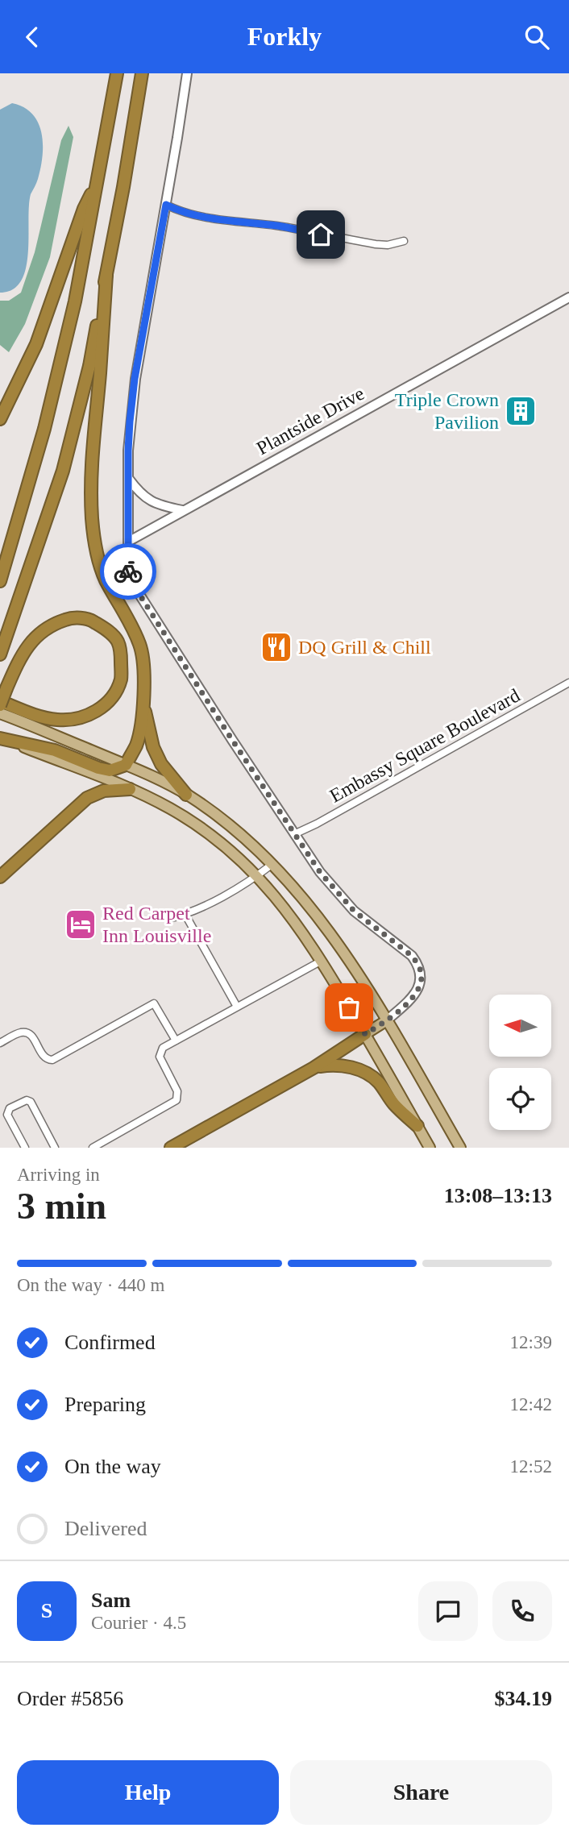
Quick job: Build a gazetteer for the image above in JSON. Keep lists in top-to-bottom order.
{
  "streets": {
    "street": ["Plantside Drive", "Embassy Square Boulevard"]
  },
  "places": {
    "building": ["Triple Crown Pavilion"],
    "restaurant": ["DQ Grill & Chill"],
    "hotel": ["Red Carpet Inn Louisville"]
  },
  "north": "left",
  "page": {
    "header": "Forkly",
    "heading": ["3 min", "Arriving in", "13:08–13:13"],
    "panel": [
      "Sam",
      "Courier · 4.5",
      "Order #5856",
      "$34.19"
    ],
    "bar": "On the way · 440 m",
    "list": [
      ["Confirmed", "12:39"],
      ["Preparing", "12:42"],
      ["On the way", "12:52"],
      "Delivered"
    ],
    "round": "S",
    "buttons": ["Help", "Share"]
  }
}
